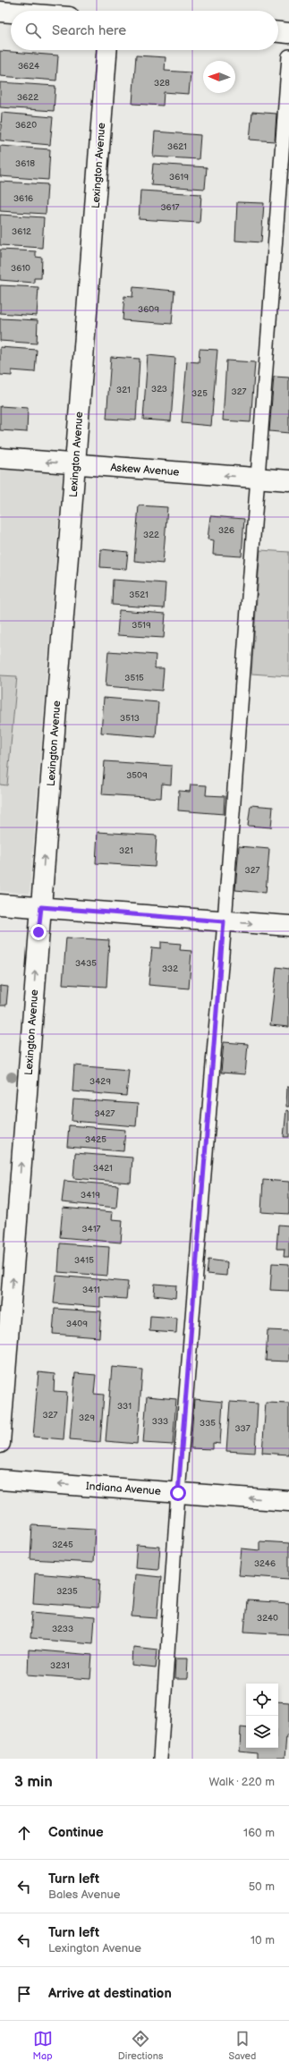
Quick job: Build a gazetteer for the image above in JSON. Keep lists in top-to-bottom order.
{
  "streets": {
    "street": ["Lexington Avenue", "Askew Avenue", "Indiana Avenue"]
  },
  "crossings": [
    ["Lexington Avenue", "Askew Avenue"]
  ],
  "one_way": ["Lexington Avenue", "Askew Avenue", "Indiana Avenue"],
  "house_numbers": [
    "3624",
    "328",
    "3622",
    "3620",
    "3621",
    "3618",
    "3619",
    "3616",
    "3617",
    "3612",
    "3610",
    "3609",
    "323",
    "321",
    "327",
    "325",
    "326",
    "322",
    "3521",
    "3519",
    "3515",
    "3513",
    "3509",
    "321",
    "327",
    "3435",
    "332",
    "3429",
    "3427",
    "3425",
    "3421",
    "3419",
    "3417",
    "3415",
    "3411",
    "3409",
    "331",
    "327",
    "329",
    "333",
    "335",
    "337",
    "3245",
    "3246",
    "3235",
    "3240",
    "3233",
    "3231"
  ],
  "north": "left",
  "page": {
    "search": "Search here",
    "heading": ["3 min", "Walk · 220 m"],
    "list": [
      ["Continue", "160 m"],
      ["Turn left", "Bales Avenue", "50 m"],
      ["Turn left", "Lexington Avenue", "10 m"],
      "Arrive at destination"
    ],
    "nav": ["Map", "Directions", "Saved"]
  }
}
